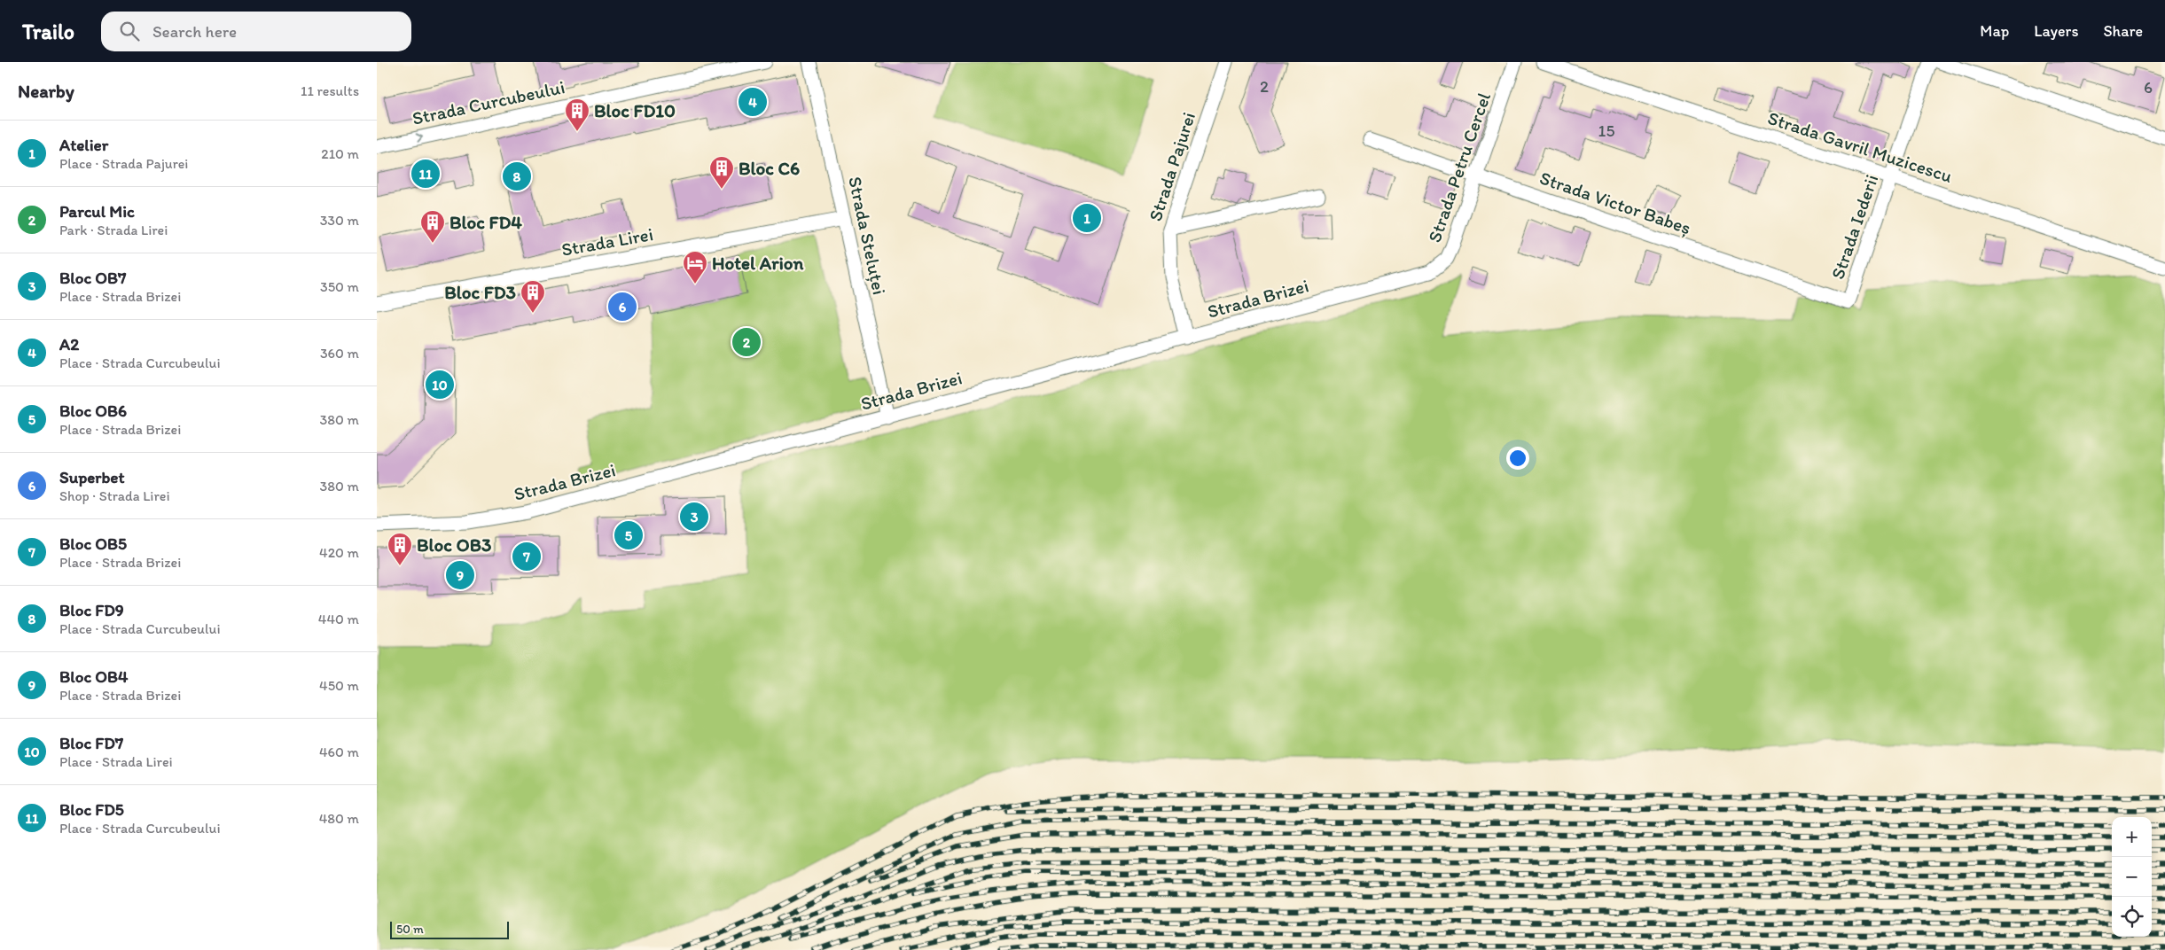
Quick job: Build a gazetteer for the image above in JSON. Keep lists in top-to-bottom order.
{
  "streets": {
    "street": [
      "Strada Curcubeului",
      "Strada Gavril Muzicescu",
      "Strada Pajurei",
      "Strada Petru Cercel",
      "Strada Victor Babeș",
      "Strada Iederii",
      "Strada Steluței",
      "Strada Lirei",
      "Strada Brizei"
    ]
  },
  "crossings": [
    ["Strada Gavril Muzicescu", "Strada Iederii"],
    ["Strada Pajurei", "Strada Brizei"],
    ["Strada Petru Cercel", "Strada Victor Babeș"],
    ["Strada Petru Cercel", "Strada Brizei"],
    ["Strada Victor Babeș", "Strada Iederii"],
    ["Strada Steluței", "Strada Lirei"],
    ["Strada Steluței", "Strada Brizei"]
  ],
  "one_way": ["Strada Curcubeului"],
  "places": {
    "building": [
      "Bloc FD10",
      "Bloc C6",
      "Bloc FD4",
      "Bloc FD3",
      "Bloc OB3"
    ],
    "hotel": ["Hotel Arion"]
  },
  "house_numbers": ["2", "6", "15"],
  "scale_bar": "50 m",
  "page": {
    "header": "Trailo",
    "search": "Search here",
    "nav": ["Map", "Layers", "Share"],
    "heading": ["Nearby", "11 results"],
    "pins": [
      "4",
      "11",
      "8",
      "1",
      "6",
      "2",
      "10",
      "3",
      "5",
      "7",
      "9"
    ],
    "list": [
      {
        "mark": "1",
        "name": "Atelier",
        "note": "Place · Strada Pajurei",
        "value": "210 m"
      },
      {
        "mark": "2",
        "name": "Parcul Mic",
        "note": "Park · Strada Lirei",
        "value": "330 m"
      },
      {
        "mark": "3",
        "name": "Bloc OB7",
        "note": "Place · Strada Brizei",
        "value": "350 m"
      },
      {
        "mark": "4",
        "name": "A2",
        "note": "Place · Strada Curcubeului",
        "value": "360 m"
      },
      {
        "mark": "5",
        "name": "Bloc OB6",
        "note": "Place · Strada Brizei",
        "value": "380 m"
      },
      {
        "mark": "6",
        "name": "Superbet",
        "note": "Shop · Strada Lirei",
        "value": "380 m"
      },
      {
        "mark": "7",
        "name": "Bloc OB5",
        "note": "Place · Strada Brizei",
        "value": "420 m"
      },
      {
        "mark": "8",
        "name": "Bloc FD9",
        "note": "Place · Strada Curcubeului",
        "value": "440 m"
      },
      {
        "mark": "9",
        "name": "Bloc OB4",
        "note": "Place · Strada Brizei",
        "value": "450 m"
      },
      {
        "mark": "10",
        "name": "Bloc FD7",
        "note": "Place · Strada Lirei",
        "value": "460 m"
      },
      {
        "mark": "11",
        "name": "Bloc FD5",
        "note": "Place · Strada Curcubeului",
        "value": "480 m"
      }
    ],
    "map_buttons": ["+", "−"],
    "scale": "50 m"
  }
}
